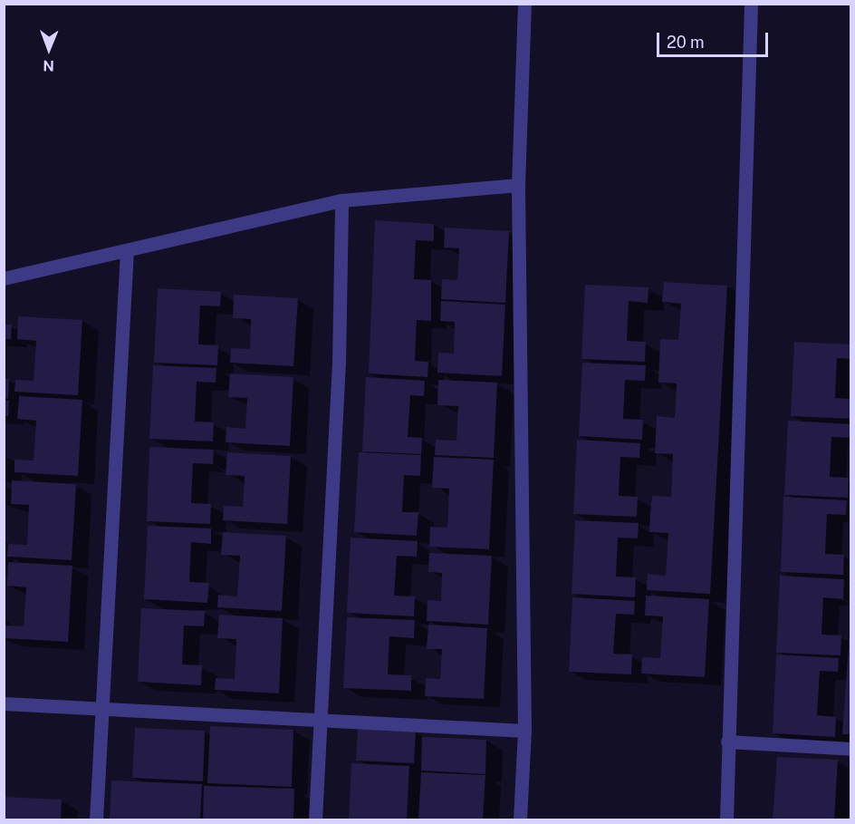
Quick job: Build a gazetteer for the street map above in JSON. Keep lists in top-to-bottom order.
{
  "scale_bar": "20 m",
  "north": "bottom"
}
